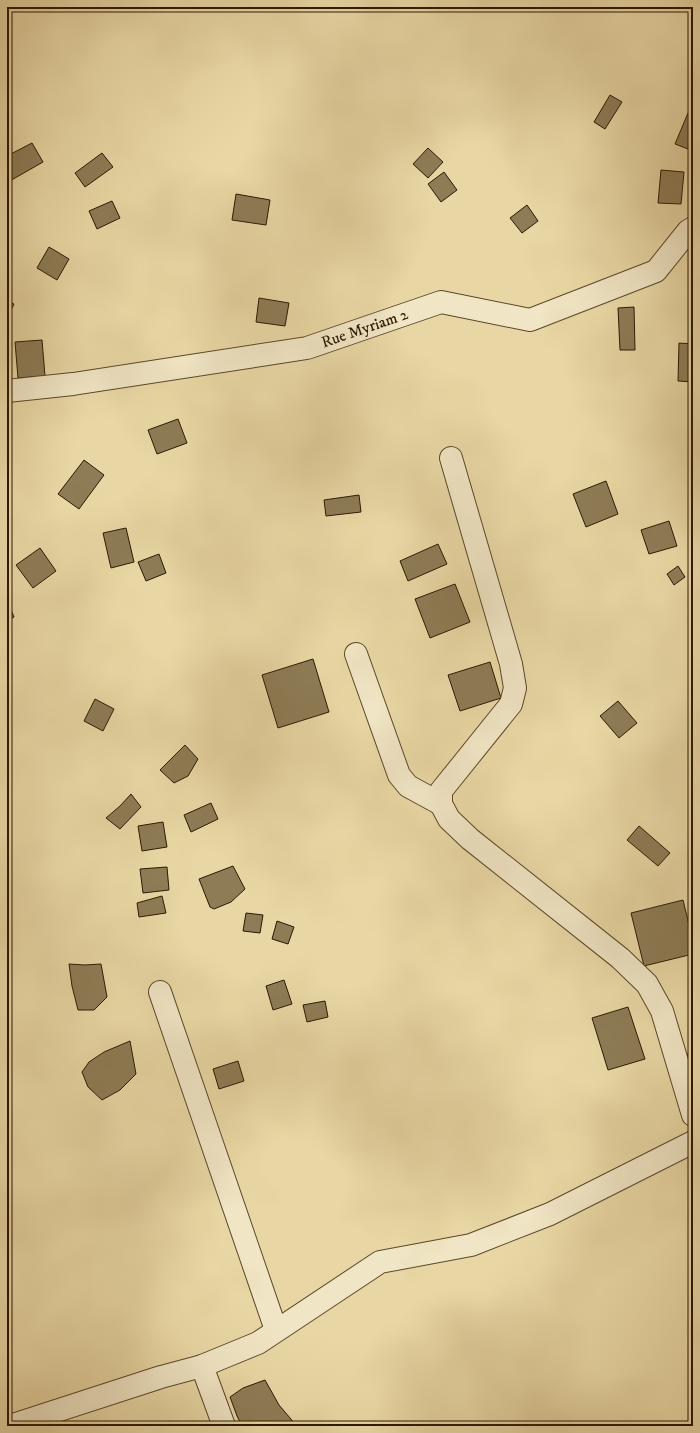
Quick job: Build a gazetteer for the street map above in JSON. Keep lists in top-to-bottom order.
{
  "streets": {
    "street": ["Rue Myriam 2"]
  }
}
